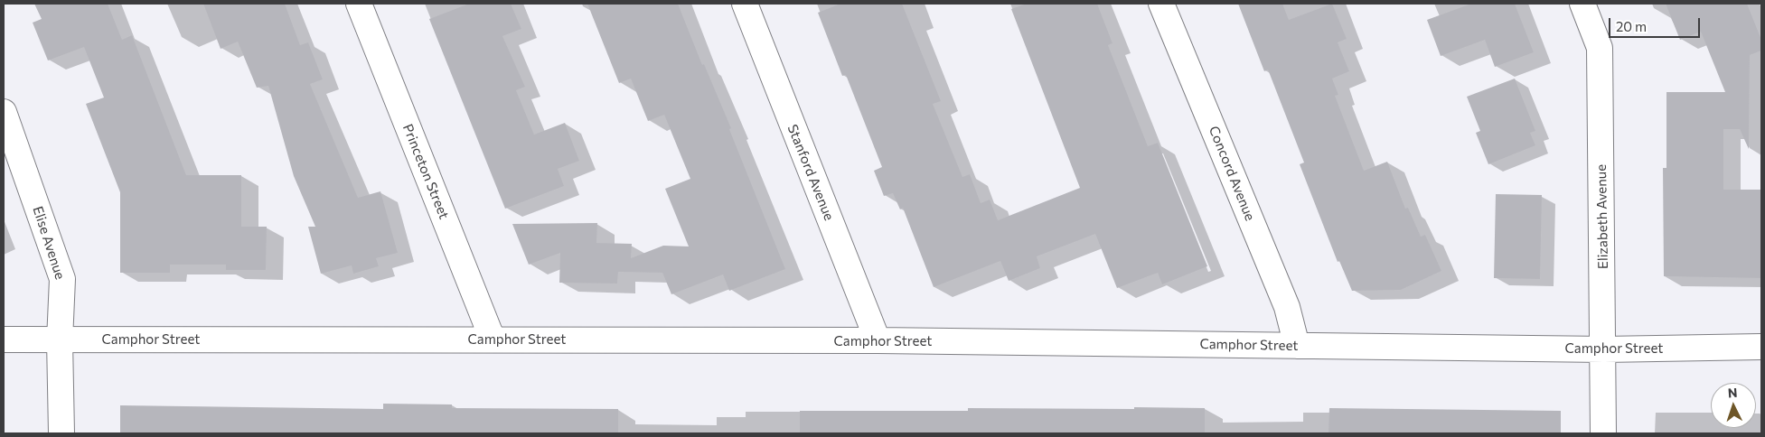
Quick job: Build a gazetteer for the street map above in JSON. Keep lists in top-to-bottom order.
{
  "streets": {
    "street": [
      "Princeton Street",
      "Stanford Avenue",
      "Concord Avenue",
      "Elizabeth Avenue",
      "Elise Avenue",
      "Camphor Street"
    ]
  },
  "crossings": [
    ["Princeton Street", "Camphor Street"],
    ["Stanford Avenue", "Camphor Street"],
    ["Concord Avenue", "Camphor Street"],
    ["Elizabeth Avenue", "Camphor Street"],
    ["Elise Avenue", "Camphor Street"]
  ],
  "scale_bar": "20 m",
  "north": "top"
}
